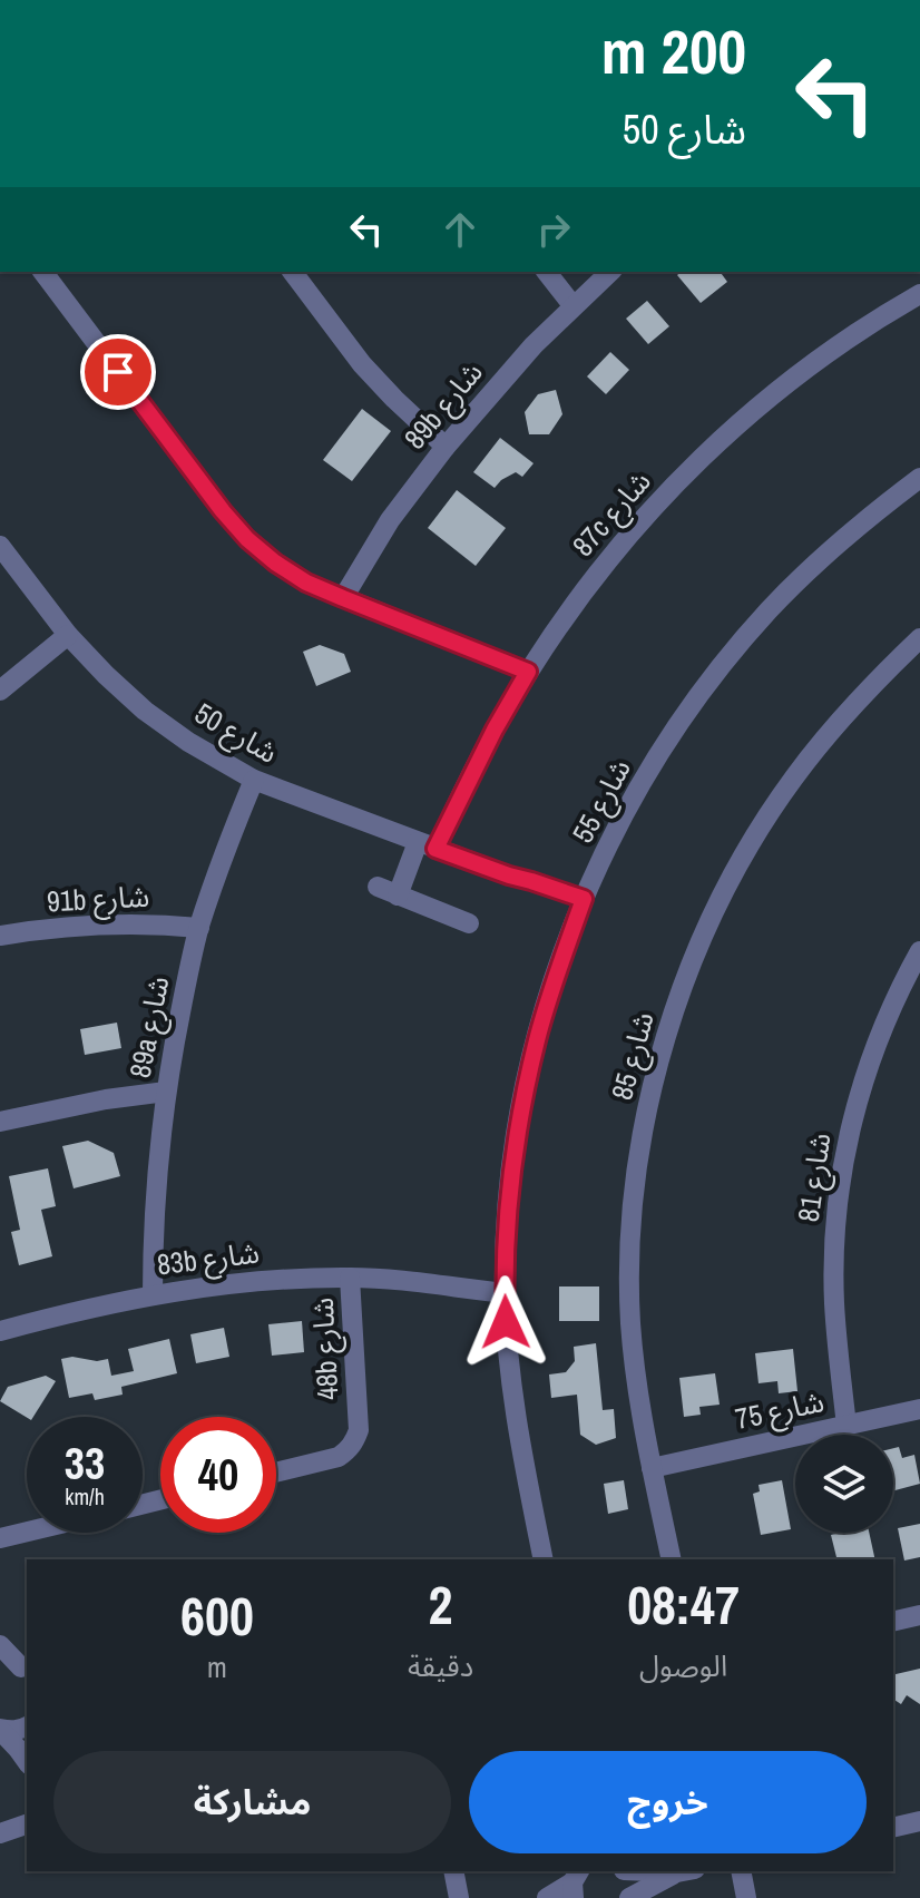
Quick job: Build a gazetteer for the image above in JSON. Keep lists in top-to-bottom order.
{
  "streets": {
    "street": [
      "89b شارع",
      "87c شارع",
      "شارع 50",
      "شارع 55",
      "91b شارع",
      "89a شارع",
      "شارع 85",
      "شارع 81",
      "83b شارع",
      "48b شارع",
      "شارع 75"
    ]
  },
  "crossings": [
    ["87c شارع", "شارع 50"],
    ["شارع 50", "شارع 55"],
    ["شارع 50", "89a شارع"],
    ["شارع 55", "83b شارع"],
    ["91b شارع", "89a شارع"],
    ["89a شارع", "83b شارع"],
    ["شارع 85", "شارع 75"],
    ["شارع 81", "شارع 75"],
    ["83b شارع", "48b شارع"]
  ],
  "page": {
    "turn": ["200 m", "شارع 50"],
    "speed": "33 km/h",
    "limit": "40",
    "eta": [
      "08:47",
      "الوصول",
      "2",
      "دقيقة",
      "600",
      "m"
    ],
    "buttons": ["خروج", "مشاركة"]
  }
}
